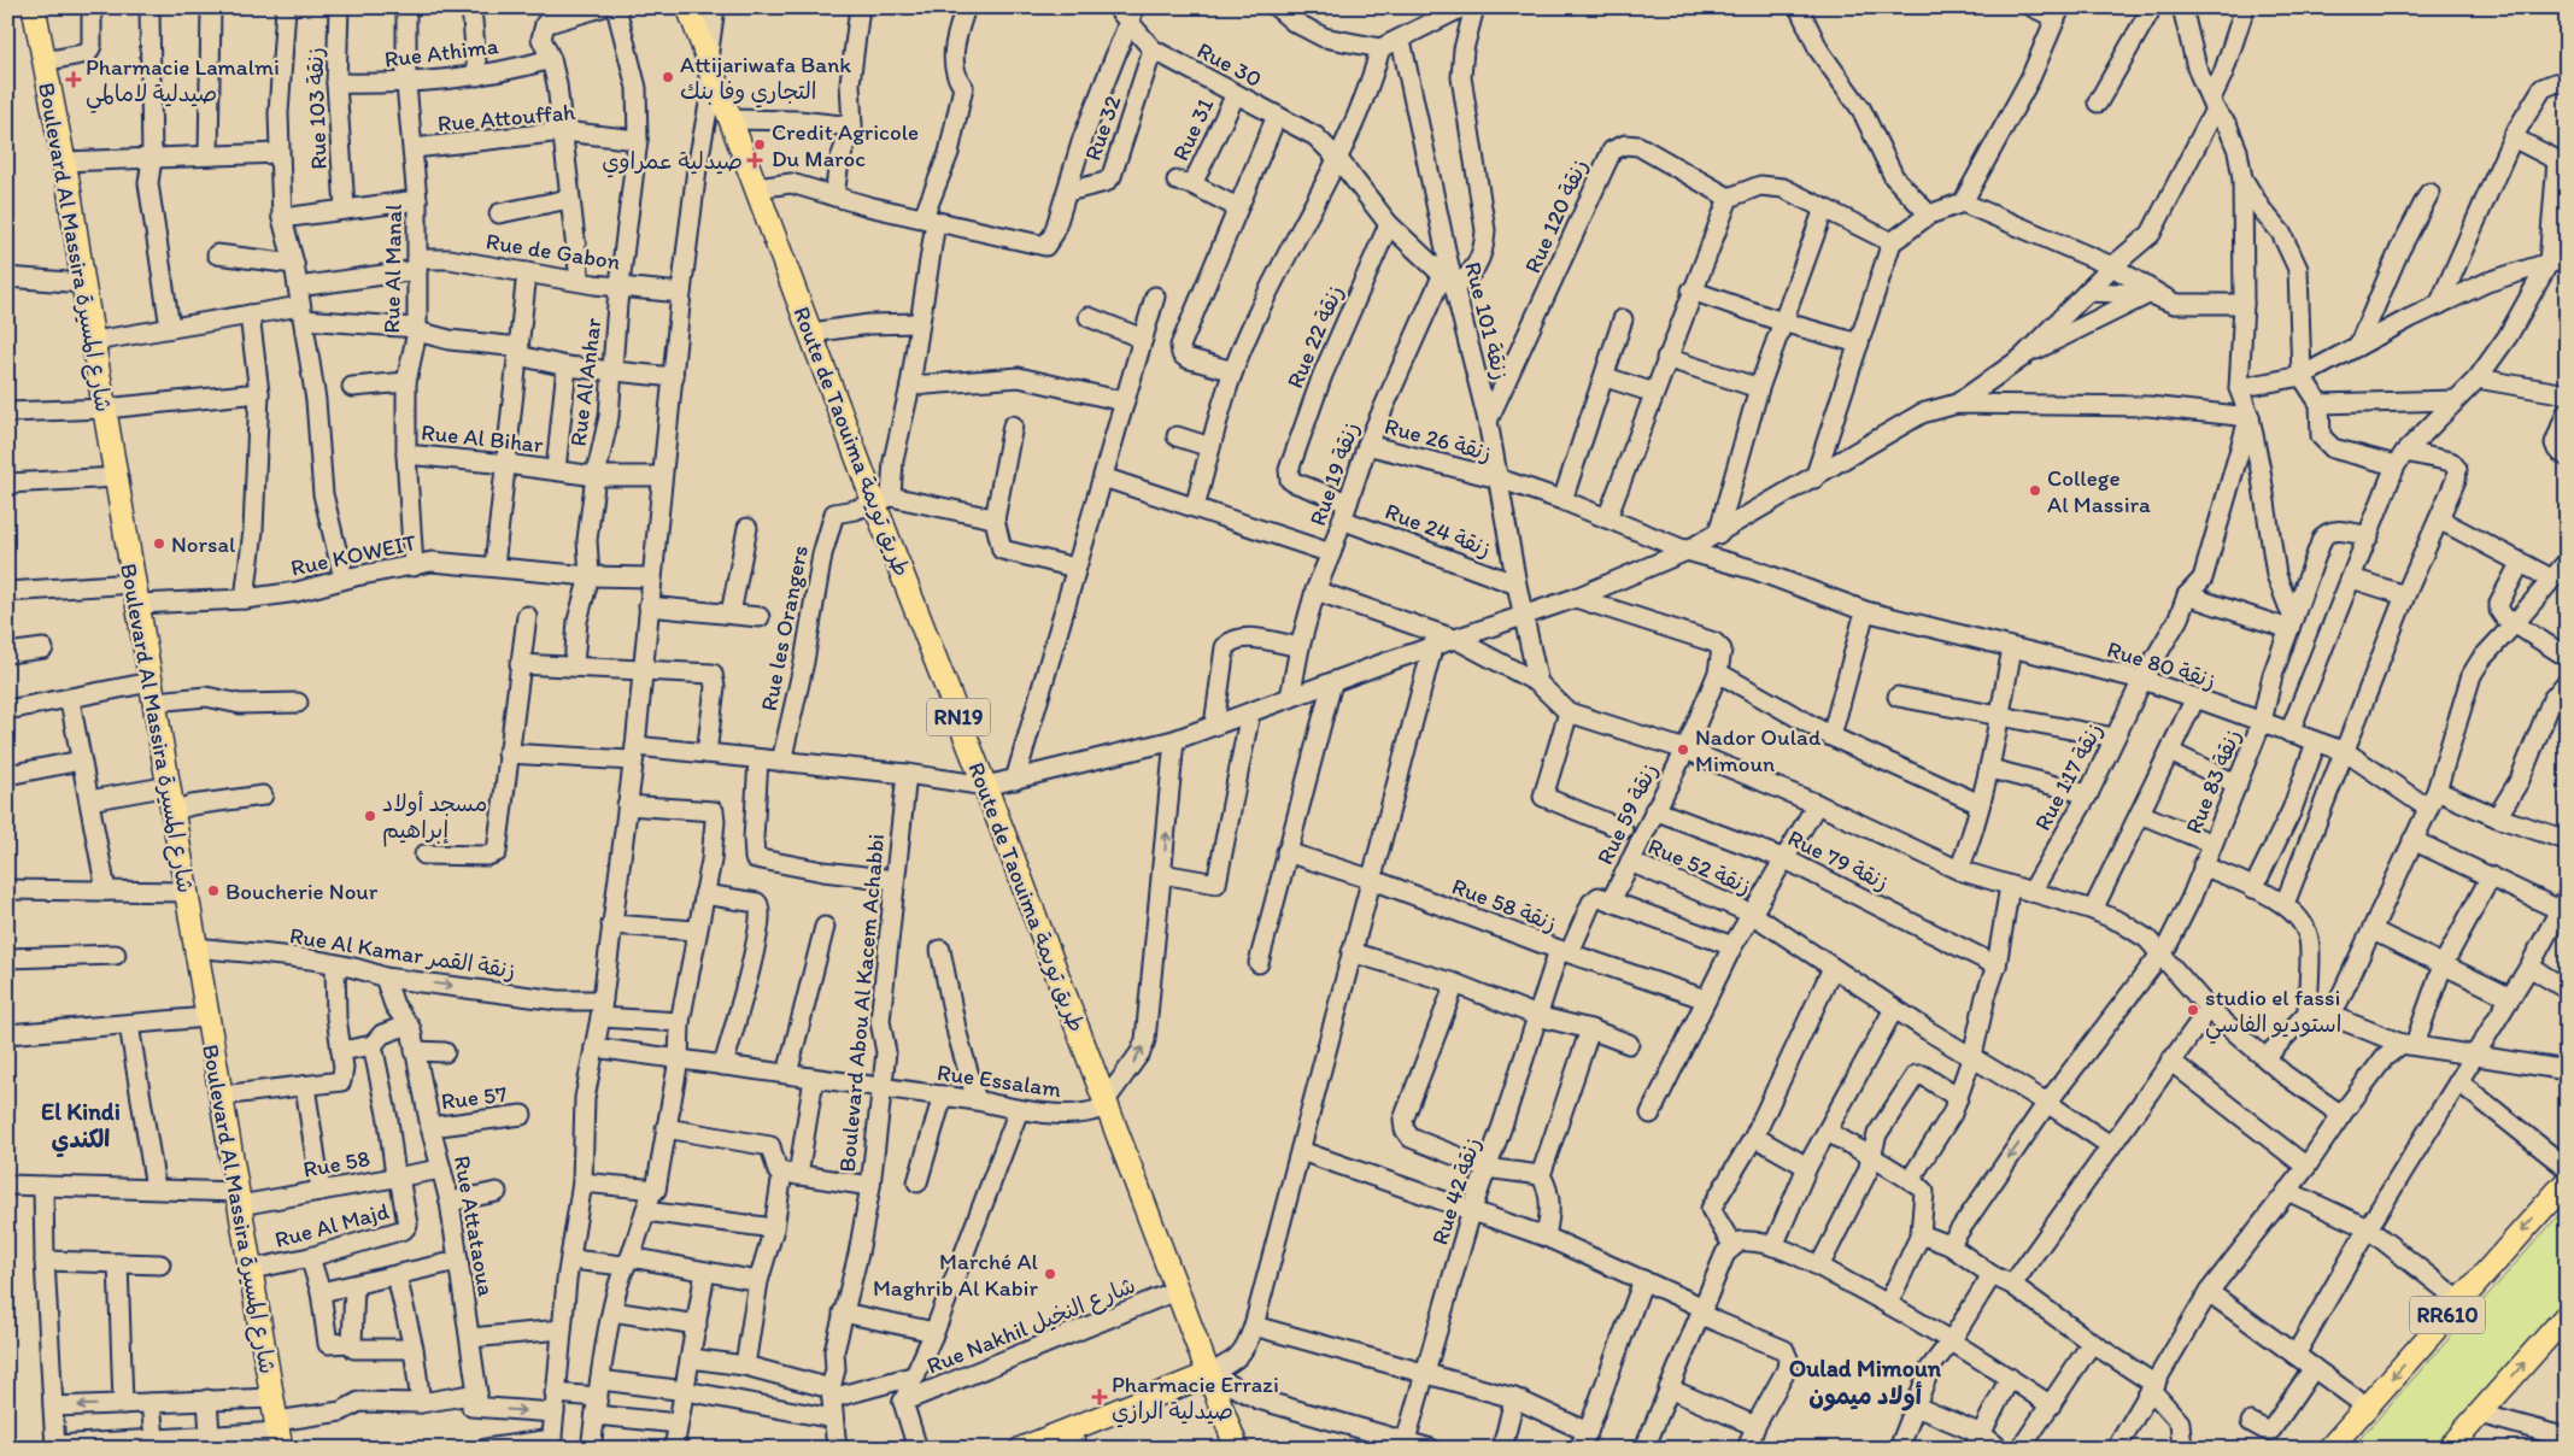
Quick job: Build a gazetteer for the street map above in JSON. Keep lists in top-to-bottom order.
{
  "streets": {
    "main road": [
      "Boulevard Al Massira شارع المسيرة",
      "Route de Taouima طريق تويمة",
      "RN19",
      "RR610"
    ],
    "street": [
      "Rue Athima",
      "Rue 30",
      "Rue 103 زنقة",
      "Rue Attouffah",
      "Rue 32",
      "Rue 31",
      "Rue 120 زنقة",
      "Rue de Gabon",
      "Rue Al Manal",
      "Rue 101 زنقة",
      "Rue 22 زنقة",
      "Rue Al Anhar",
      "Rue Al Bihar",
      "Rue 26 زنقة",
      "Rue 19 زنقة",
      "Rue 24 زنقة",
      "Rue KOWEIT",
      "Rue les Orangers",
      "Rue 80 زنقة",
      "Rue 117 زنقة",
      "Rue 83 زنقة",
      "Rue 59 زنقة",
      "Rue 79 زنقة",
      "Rue 52 زنقة",
      "Rue 58 زنقة",
      "Rue Al Kamar زنقة القمر",
      "Boulevard Abou Al Kacem Achabbi",
      "Rue Essalam",
      "Rue 57",
      "Rue 58",
      "Rue 42 زنقة",
      "Rue Al Majd",
      "Rue Attataoua",
      "Rue Nakhil شارع النخيل"
    ]
  },
  "crossings": [
    ["Rue Athima", "Rue 103 زنقة"],
    ["Rue Athima", "Rue Al Manal"],
    ["Rue 30", "Rue 32"],
    ["Rue 30", "Rue 31"],
    ["Rue 30", "Rue 101 زنقة"],
    ["Rue 30", "Rue 22 زنقة"],
    ["Rue 30", "Rue 19 زنقة"],
    ["Rue Attouffah", "Rue Al Manal"],
    ["Rue Attouffah", "Rue Al Anhar"],
    ["Rue 120 زنقة", "Rue 101 زنقة"],
    ["Boulevard Al Massira شارع المسيرة", "Rue KOWEIT"],
    ["Boulevard Al Massira شارع المسيرة", "Rue Al Kamar زنقة القمر"],
    ["Boulevard Al Massira شارع المسيرة", "Rue 58"],
    ["Boulevard Al Massira شارع المسيرة", "Rue Al Majd"],
    ["Rue de Gabon", "Rue Al Manal"],
    ["Rue de Gabon", "Rue Al Anhar"],
    ["Rue Al Manal", "Rue Al Bihar"],
    ["Rue Al Manal", "Rue KOWEIT"],
    ["Rue 101 زنقة", "Rue 26 زنقة"],
    ["Rue 101 زنقة", "Rue 19 زنقة"],
    ["Rue 101 زنقة", "Rue 24 زنقة"],
    ["Rue 22 زنقة", "Rue 24 زنقة"],
    ["Rue Al Anhar", "Rue Al Bihar"],
    ["Rue Al Anhar", "Rue KOWEIT"],
    ["Rue 26 زنقة", "Rue 19 زنقة"],
    ["Rue 26 زنقة", "Rue 80 زنقة"],
    ["Route de Taouima طريق تويمة", "Rue les Orangers"],
    ["Route de Taouima طريق تويمة", "Rue Essalam"],
    ["Route de Taouima طريق تويمة", "Rue Nakhil شارع النخيل"],
    ["Rue 19 زنقة", "Rue 24 زنقة"],
    ["Rue 80 زنقة", "Rue 117 زنقة"],
    ["Rue 80 زنقة", "Rue 83 زنقة"],
    ["Rue 83 زنقة", "Rue 52 زنقة"],
    ["Rue 59 زنقة", "Rue 79 زنقة"],
    ["Rue 59 زنقة", "Rue 52 زنقة"],
    ["Rue 59 زنقة", "Rue 42 زنقة"],
    ["Rue 58 زنقة", "Rue 42 زنقة"],
    ["Rue Al Kamar زنقة القمر", "Rue Attataoua"],
    ["Boulevard Abou Al Kacem Achabbi", "Rue Essalam"],
    ["Rue 57", "Rue Attataoua"],
    ["Rue 58", "Rue Al Majd"],
    ["Rue 58", "Rue Attataoua"]
  ],
  "one_way": ["Rue Al Kamar زنقة القمر"],
  "districts": ["El Kindi الكندي", "Oulad Mimoun أولاد ميمون"],
  "places": {
    "other": [
      "Attijariwafa Bank التجاري وفا بنك",
      "Credit Agricole Du Maroc",
      "College Al Massira",
      "Norsal",
      "Nador Oulad Mimoun",
      "مسجد أولاد إبراهيم",
      "Boucherie Nour",
      "studio el fassi استوديو الفاسي",
      "Marché Al Maghrib Al Kabir"
    ],
    "health": ["Pharmacie Lamalmi صيدلية لامالمي", "صيدلية عمراوي", "Pharmacie Errazi صيدلية الرازي"]
  }
}
